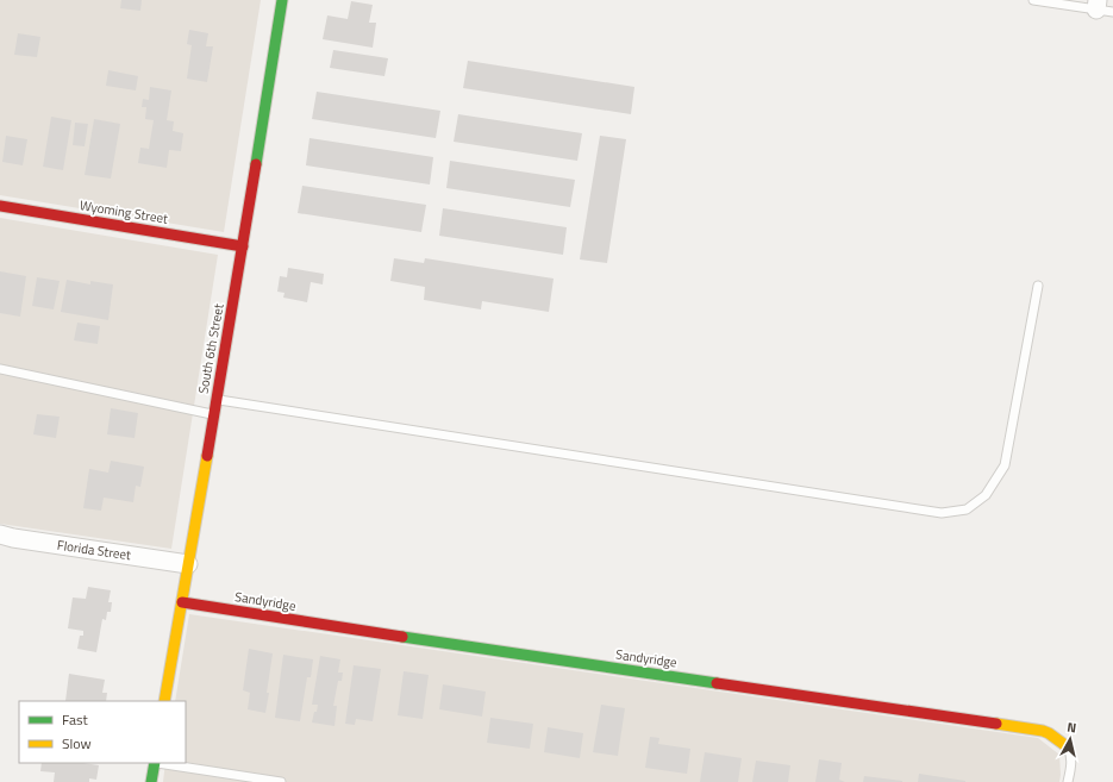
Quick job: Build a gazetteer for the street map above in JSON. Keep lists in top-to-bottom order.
{
  "streets": {
    "street": [
      "Wyoming Street",
      "South 6th Street",
      "Florida Street",
      "Sandyridge"
    ]
  },
  "crossings": [
    ["Wyoming Street", "South 6th Street"],
    ["South 6th Street", "Florida Street"],
    ["South 6th Street", "Sandyridge"]
  ],
  "legend": ["Fast", "Slow"],
  "north": "top"
}
